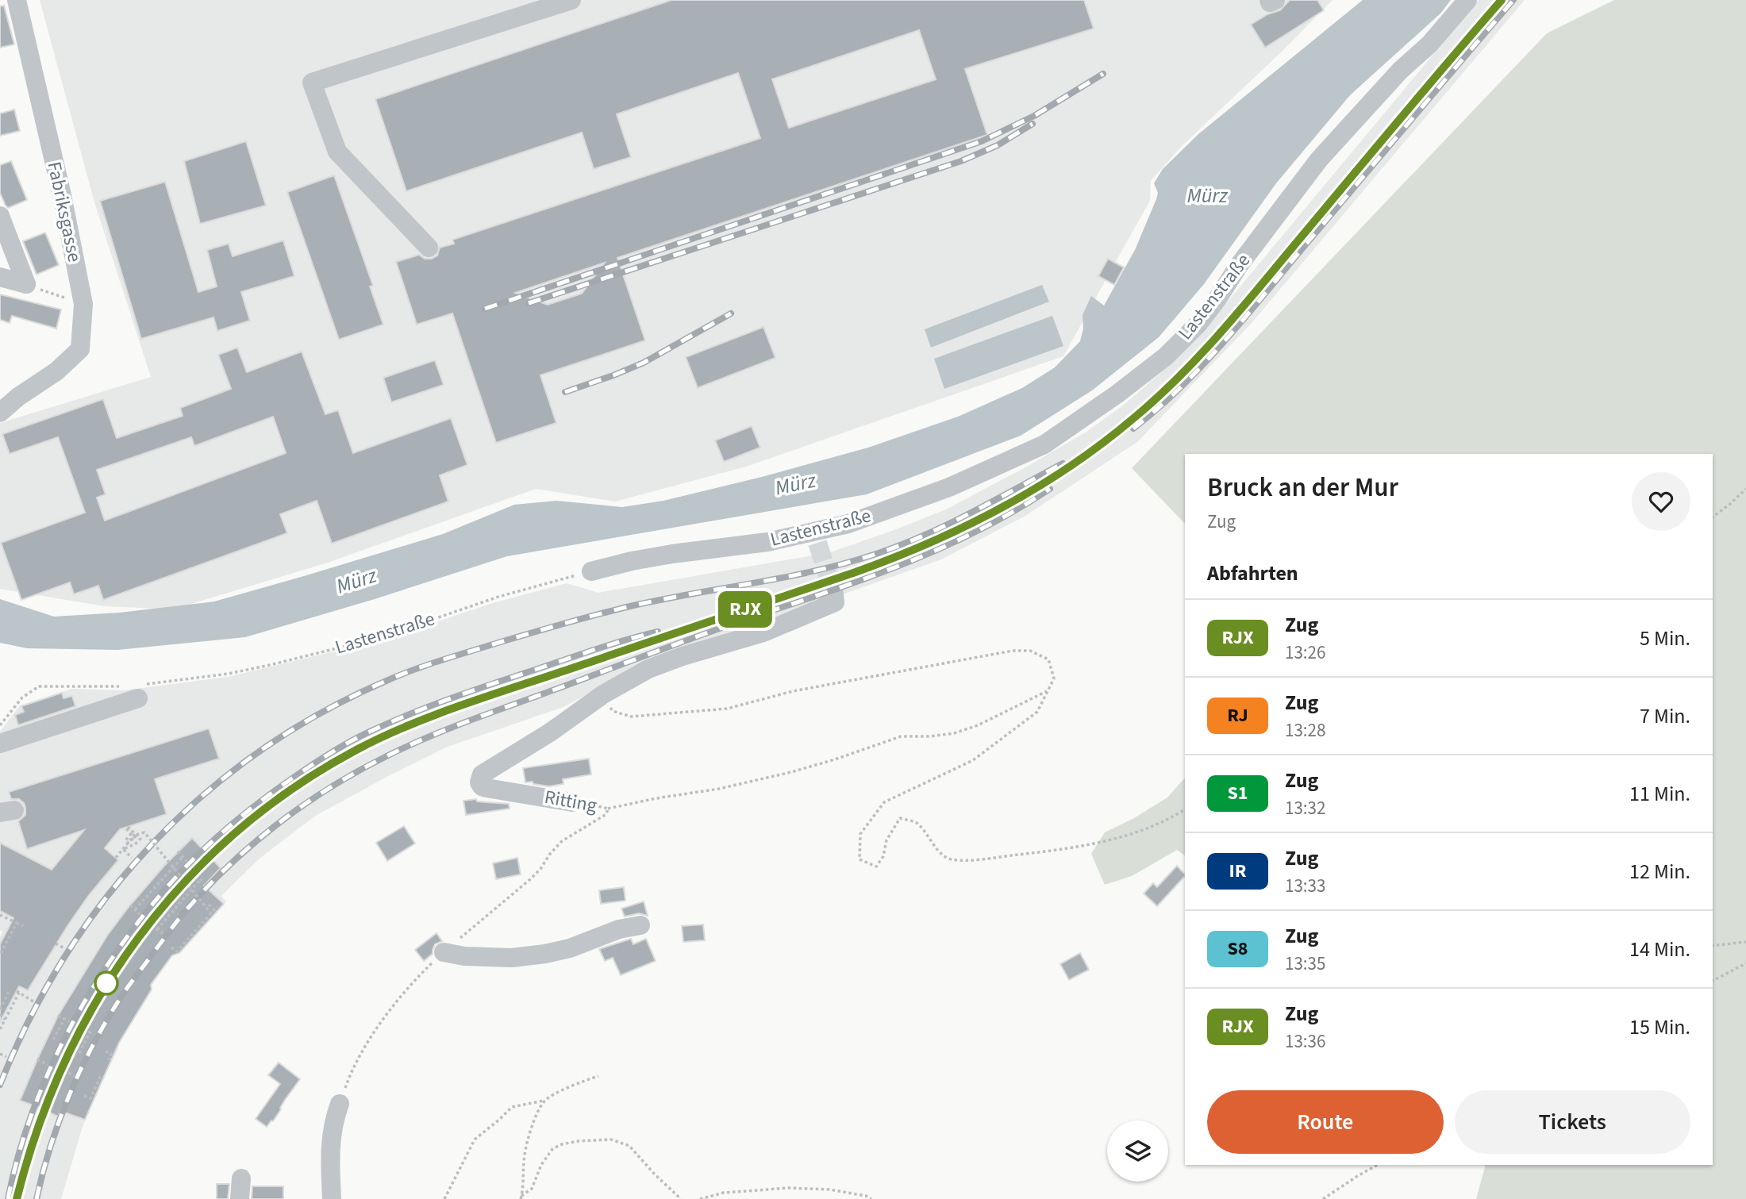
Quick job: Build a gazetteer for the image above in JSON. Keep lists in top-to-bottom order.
{
  "streets": {
    "street": ["Fabriksgasse", "Lastenstraße", "Ritting"]
  },
  "water": ["Mürz"],
  "page": {
    "on_map": "RJX",
    "heading": [
      ["Bruck an der Mur", "Zug"],
      "Abfahrten"
    ],
    "list": [
      {
        "mark": "RJX",
        "name": "Zug",
        "note": "13:26",
        "value": "5 Min."
      },
      {
        "mark": "RJ",
        "name": "Zug",
        "note": "13:28",
        "value": "7 Min."
      },
      {
        "mark": "S1",
        "name": "Zug",
        "note": "13:32",
        "value": "11 Min."
      },
      {
        "mark": "IR",
        "name": "Zug",
        "note": "13:33",
        "value": "12 Min."
      },
      {
        "mark": "S8",
        "name": "Zug",
        "note": "13:35",
        "value": "14 Min."
      },
      {
        "mark": "RJX",
        "name": "Zug",
        "note": "13:36",
        "value": "15 Min."
      }
    ],
    "buttons": ["Route", "Tickets"]
  }
}
